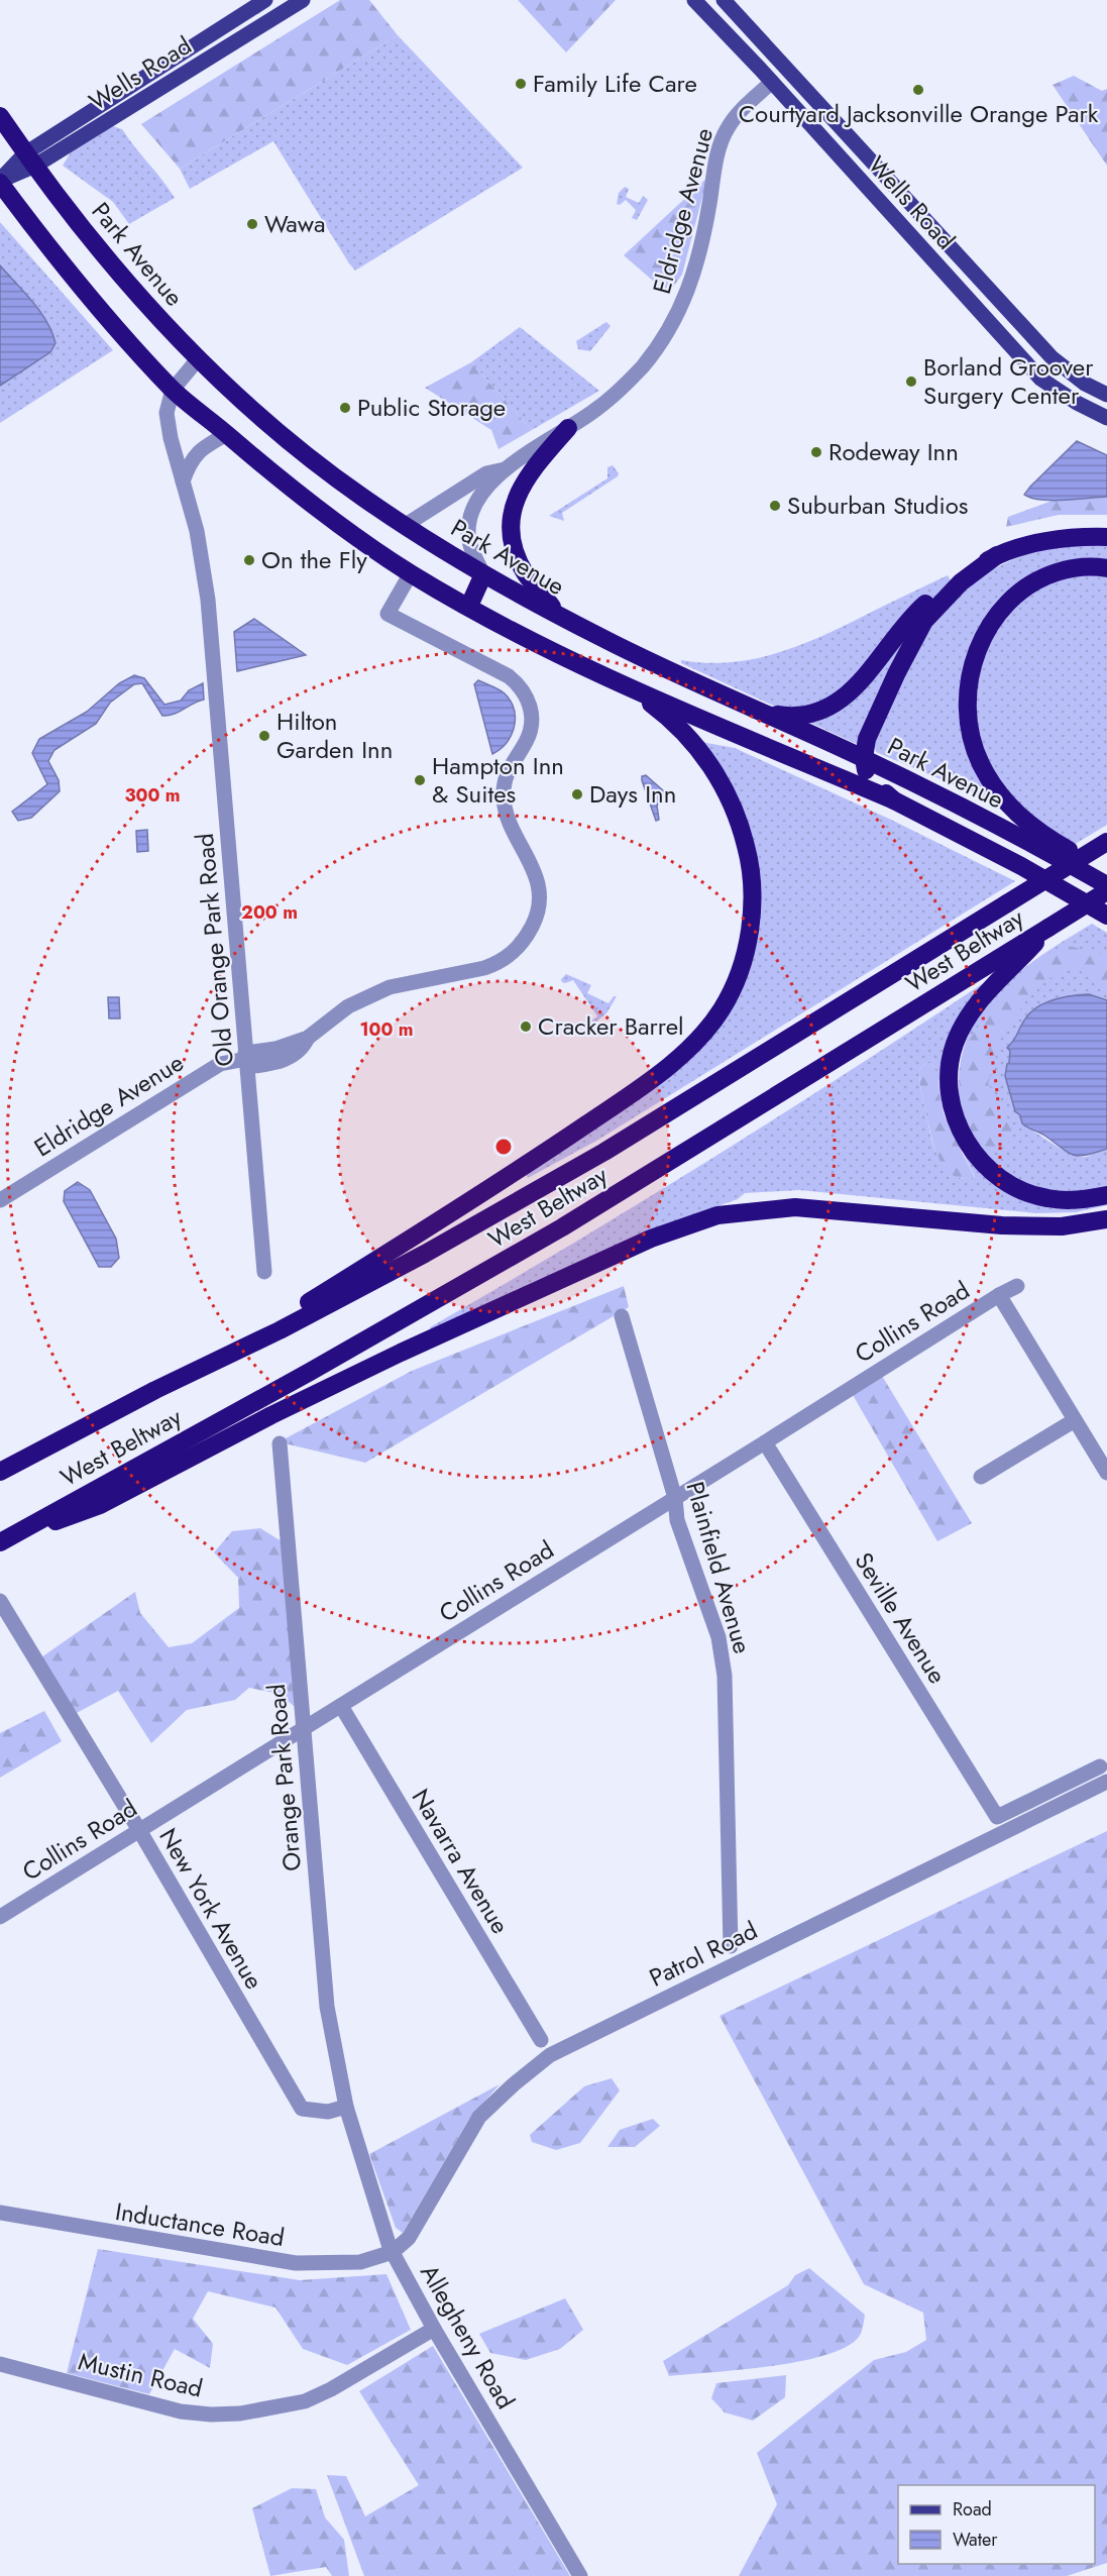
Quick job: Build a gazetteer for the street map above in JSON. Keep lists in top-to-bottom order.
{
  "streets": {
    "highway": ["Park Avenue", "West Beltway"],
    "main road": ["Wells Road"],
    "street": [
      "Eldridge Avenue",
      "Old Orange Park Road",
      "Collins Road",
      "Plainfield Avenue",
      "Seville Avenue",
      "Orange Park Road",
      "Navarra Avenue",
      "New York Avenue",
      "Patrol Road",
      "Inductance Road",
      "Allegheny Road",
      "Mustin Road"
    ]
  },
  "crossings": [
    ["Wells Road", "Eldridge Avenue"],
    ["Wells Road", "Park Avenue"],
    ["Eldridge Avenue", "Park Avenue"],
    ["Eldridge Avenue", "Old Orange Park Road"],
    ["Park Avenue", "Old Orange Park Road"],
    ["Collins Road", "Plainfield Avenue"],
    ["Collins Road", "Seville Avenue"],
    ["Collins Road", "Orange Park Road"],
    ["Collins Road", "Navarra Avenue"],
    ["Collins Road", "New York Avenue"],
    ["Orange Park Road", "New York Avenue"],
    ["Orange Park Road", "Allegheny Road"],
    ["New York Avenue", "Allegheny Road"],
    ["Patrol Road", "Inductance Road"],
    ["Patrol Road", "Allegheny Road"],
    ["Inductance Road", "Allegheny Road"],
    ["Allegheny Road", "Mustin Road"]
  ],
  "places": [
    "Family Life Care",
    "Courtyard Jacksonville Orange Park",
    "Wawa",
    "Borland Groover Surgery Center",
    "Public Storage",
    "Rodeway Inn",
    "Suburban Studios",
    "On the Fly",
    "Hilton Garden Inn",
    "Hampton Inn & Suites",
    "Days Inn",
    "Cracker Barrel"
  ],
  "legend": ["Road", "Water"],
  "rings": ["300 m", "200 m", "100 m"]
}
